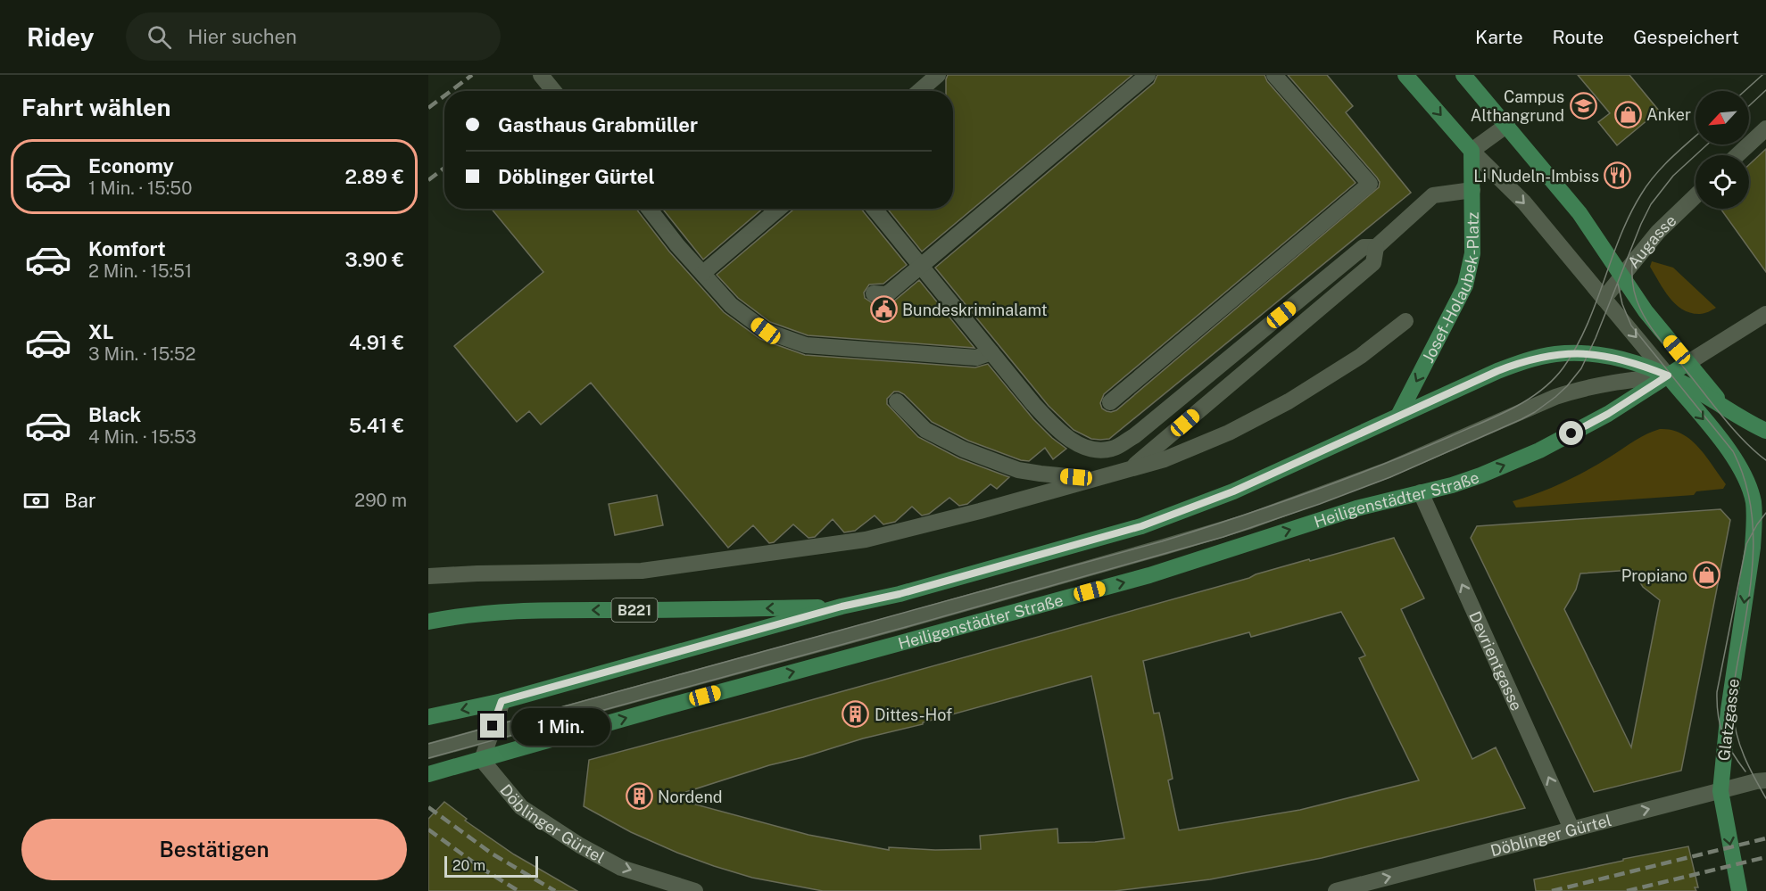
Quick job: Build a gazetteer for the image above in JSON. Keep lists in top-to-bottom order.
{
  "streets": {
    "main road": [
      "Josef-Holaubek-Platz",
      "Heiligenstädter Straße",
      "B221",
      "Glatzgasse"
    ],
    "street": ["Augasse", "Devrientgasse", "Döblinger Gürtel"]
  },
  "crossings": [
    ["Josef-Holaubek-Platz", "B221"],
    ["Heiligenstädter Straße", "B221"],
    ["Heiligenstädter Straße", "Devrientgasse"],
    ["Heiligenstädter Straße", "Döblinger Gürtel"],
    ["Devrientgasse", "Döblinger Gürtel"],
    ["Glatzgasse", "Döblinger Gürtel"]
  ],
  "one_way": [
    "Josef-Holaubek-Platz",
    "Devrientgasse",
    "Glatzgasse",
    "Döblinger Gürtel"
  ],
  "places": {
    "school or university": ["Campus Althangrund"],
    "shop": ["Anker", "Propiano"],
    "restaurant": ["Li Nudeln-Imbiss"],
    "public building": ["Bundeskriminalamt"],
    "building": ["Dittes-Hof", "Nordend"]
  },
  "scale_bar": "20 m",
  "north": "bottom left",
  "page": {
    "header": "Ridey",
    "search": "Hier suchen",
    "nav": ["Karte", "Route", "Gespeichert"],
    "heading": "Fahrt wählen",
    "banner": ["Gasthaus Grabmüller", "Döblinger Gürtel"],
    "list": [
      {
        "name": "Economy",
        "note": "1 Min. · 15:50",
        "value": "2.89 €"
      },
      {
        "name": "Komfort",
        "note": "2 Min. · 15:51",
        "value": "3.90 €"
      },
      {
        "name": "XL",
        "note": "3 Min. · 15:52",
        "value": "4.91 €"
      },
      {
        "name": "Black",
        "note": "4 Min. · 15:53",
        "value": "5.41 €"
      }
    ],
    "pay": ["Bar", "290 m"],
    "bubble": "1 Min.",
    "buttons": "Bestätigen",
    "scale": "20 m"
  }
}
